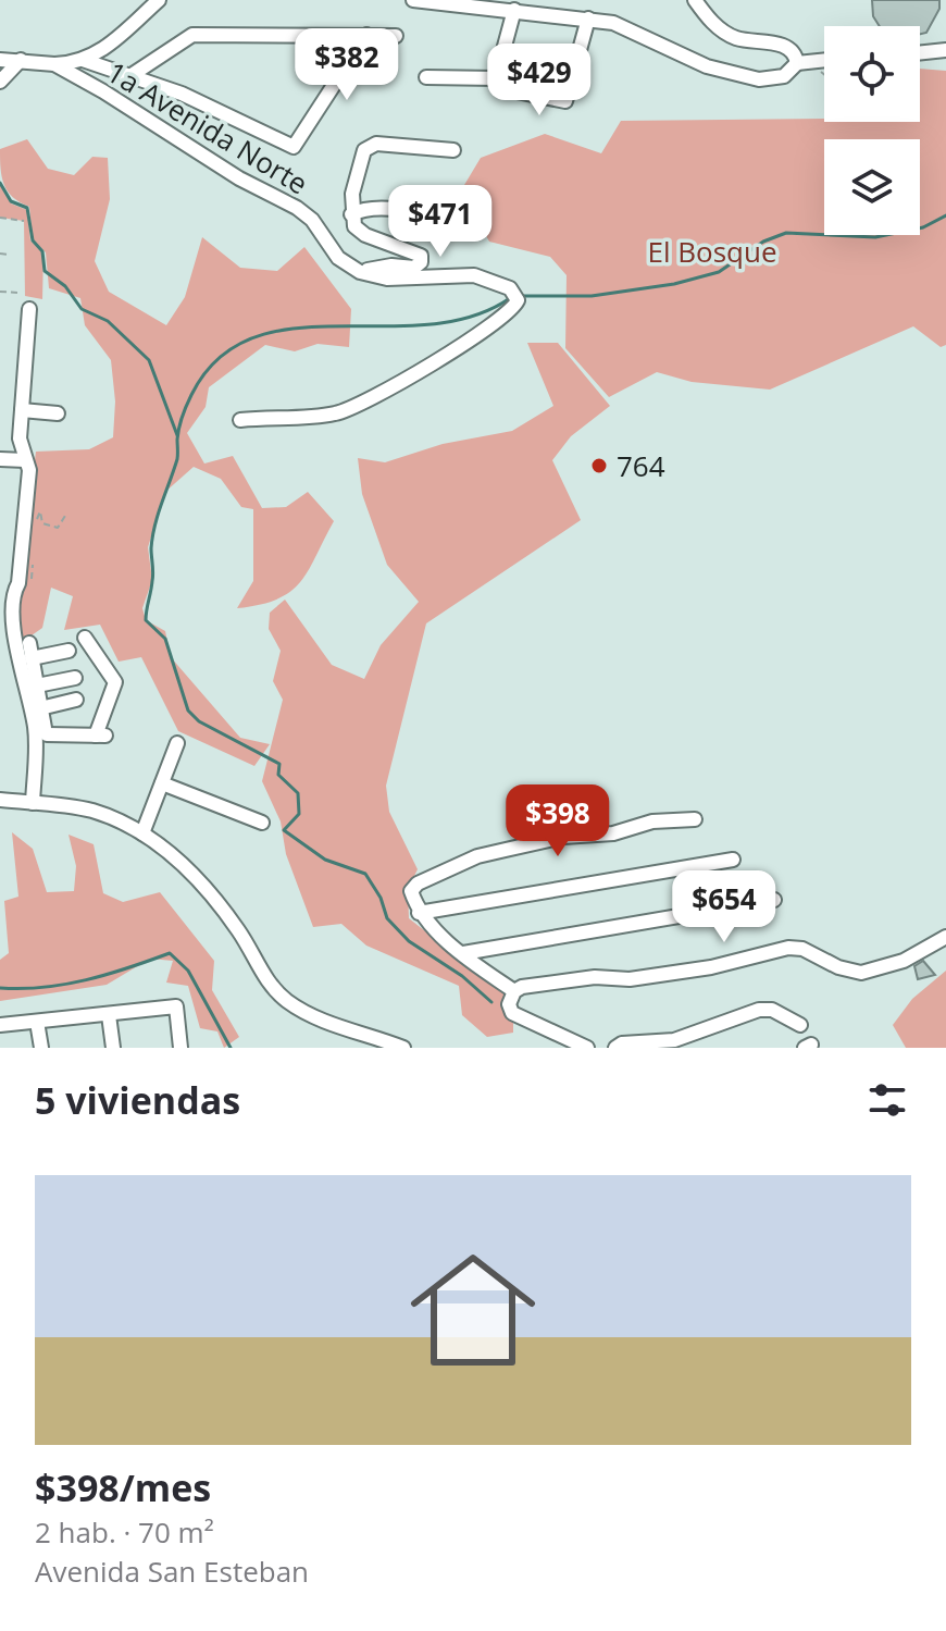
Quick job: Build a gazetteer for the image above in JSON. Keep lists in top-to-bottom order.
{
  "streets": {
    "street": ["1a Avenida Norte"]
  },
  "parks": ["El Bosque"],
  "places": ["764"],
  "page": {
    "price": [
      "$382",
      "$429",
      "$471",
      "$398",
      "$654"
    ],
    "heading": "5 viviendas",
    "list": [
      {
        "name": "$398/mes",
        "note": "2 hab. · 70 m² · Avenida San Esteban"
      }
    ]
  }
}
